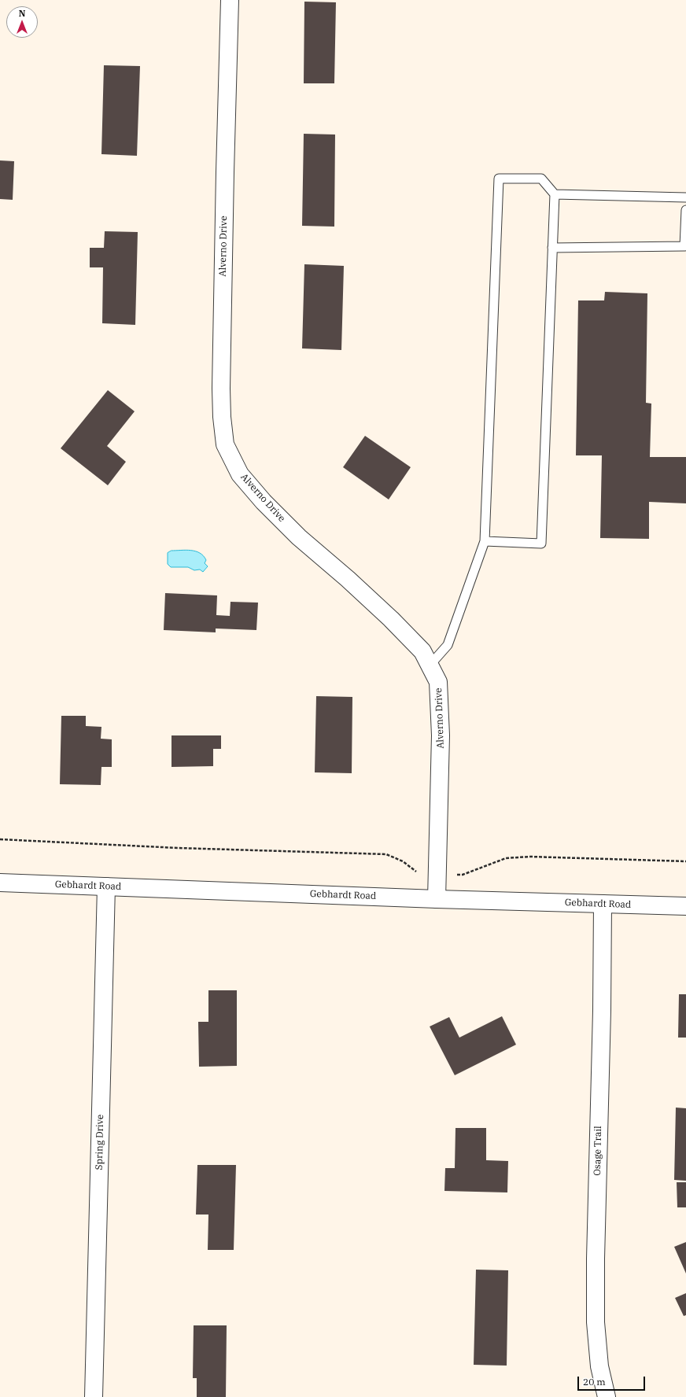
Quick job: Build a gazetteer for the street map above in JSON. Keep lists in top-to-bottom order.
{
  "streets": {
    "street": [
      "Alverno Drive",
      "Gebhardt Road",
      "Spring Drive",
      "Osage Trail"
    ]
  },
  "crossings": [
    ["Alverno Drive", "Gebhardt Road"],
    ["Gebhardt Road", "Spring Drive"],
    ["Gebhardt Road", "Osage Trail"]
  ],
  "scale_bar": "20 m",
  "north": "top"
}
